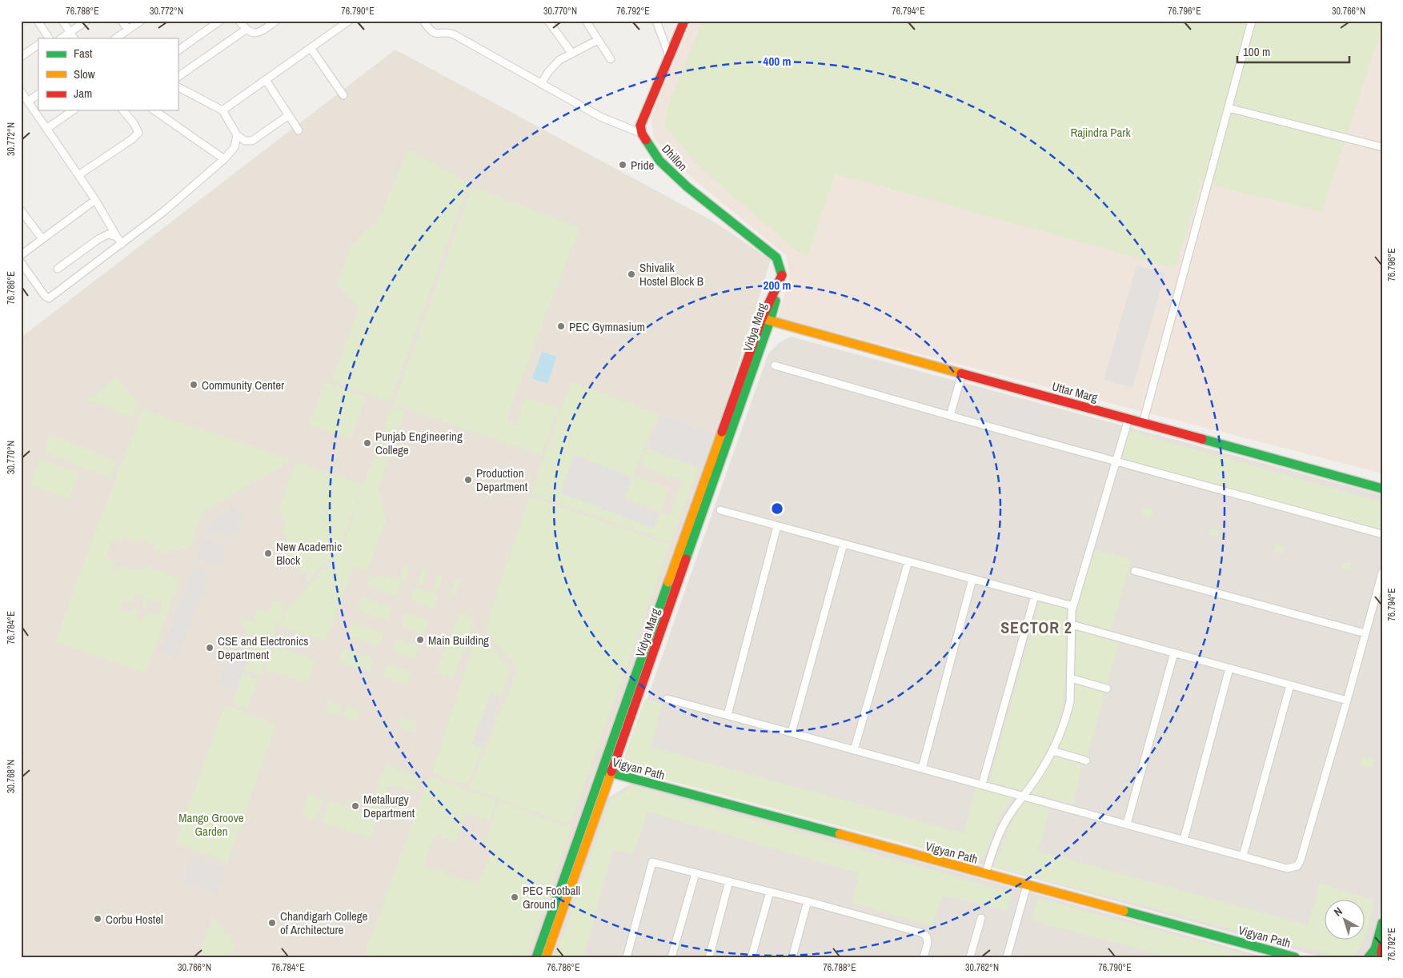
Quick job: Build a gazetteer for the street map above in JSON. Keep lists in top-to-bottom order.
{
  "streets": {
    "main road": [
      "Dhillon",
      "Vidya Marg",
      "Uttar Marg",
      "Vigyan Path"
    ]
  },
  "crossings": [
    ["Dhillon", "Vidya Marg"],
    ["Vidya Marg", "Uttar Marg"],
    ["Vidya Marg", "Vigyan Path"]
  ],
  "districts": ["SECTOR 2"],
  "parks": ["Rajindra Park", "Mango Groove Garden"],
  "places": [
    "Pride",
    "Shivalik Hostel Block B",
    "PEC Gymnasium",
    "Community Center",
    "Punjab Engineering College",
    "Production Department",
    "New Academic Block",
    "Main Building",
    "CSE and Electronics Department",
    "Metallurgy Department",
    "PEC Football Ground",
    "Corbu Hostel",
    "Chandigarh College of Architecture"
  ],
  "legend": ["Fast", "Slow", "Jam"],
  "scale_bar": "100 m",
  "north": "top left",
  "coordinates": [
    "76.788°E",
    "30.772°N",
    "76.790°E",
    "30.770°N",
    "76.792°E",
    "76.794°E",
    "76.796°E",
    "30.766°N",
    "76.786°E",
    "76.784°E",
    "30.768°N",
    "30.762°N"
  ],
  "rings": ["400 m", "200 m"]
}
